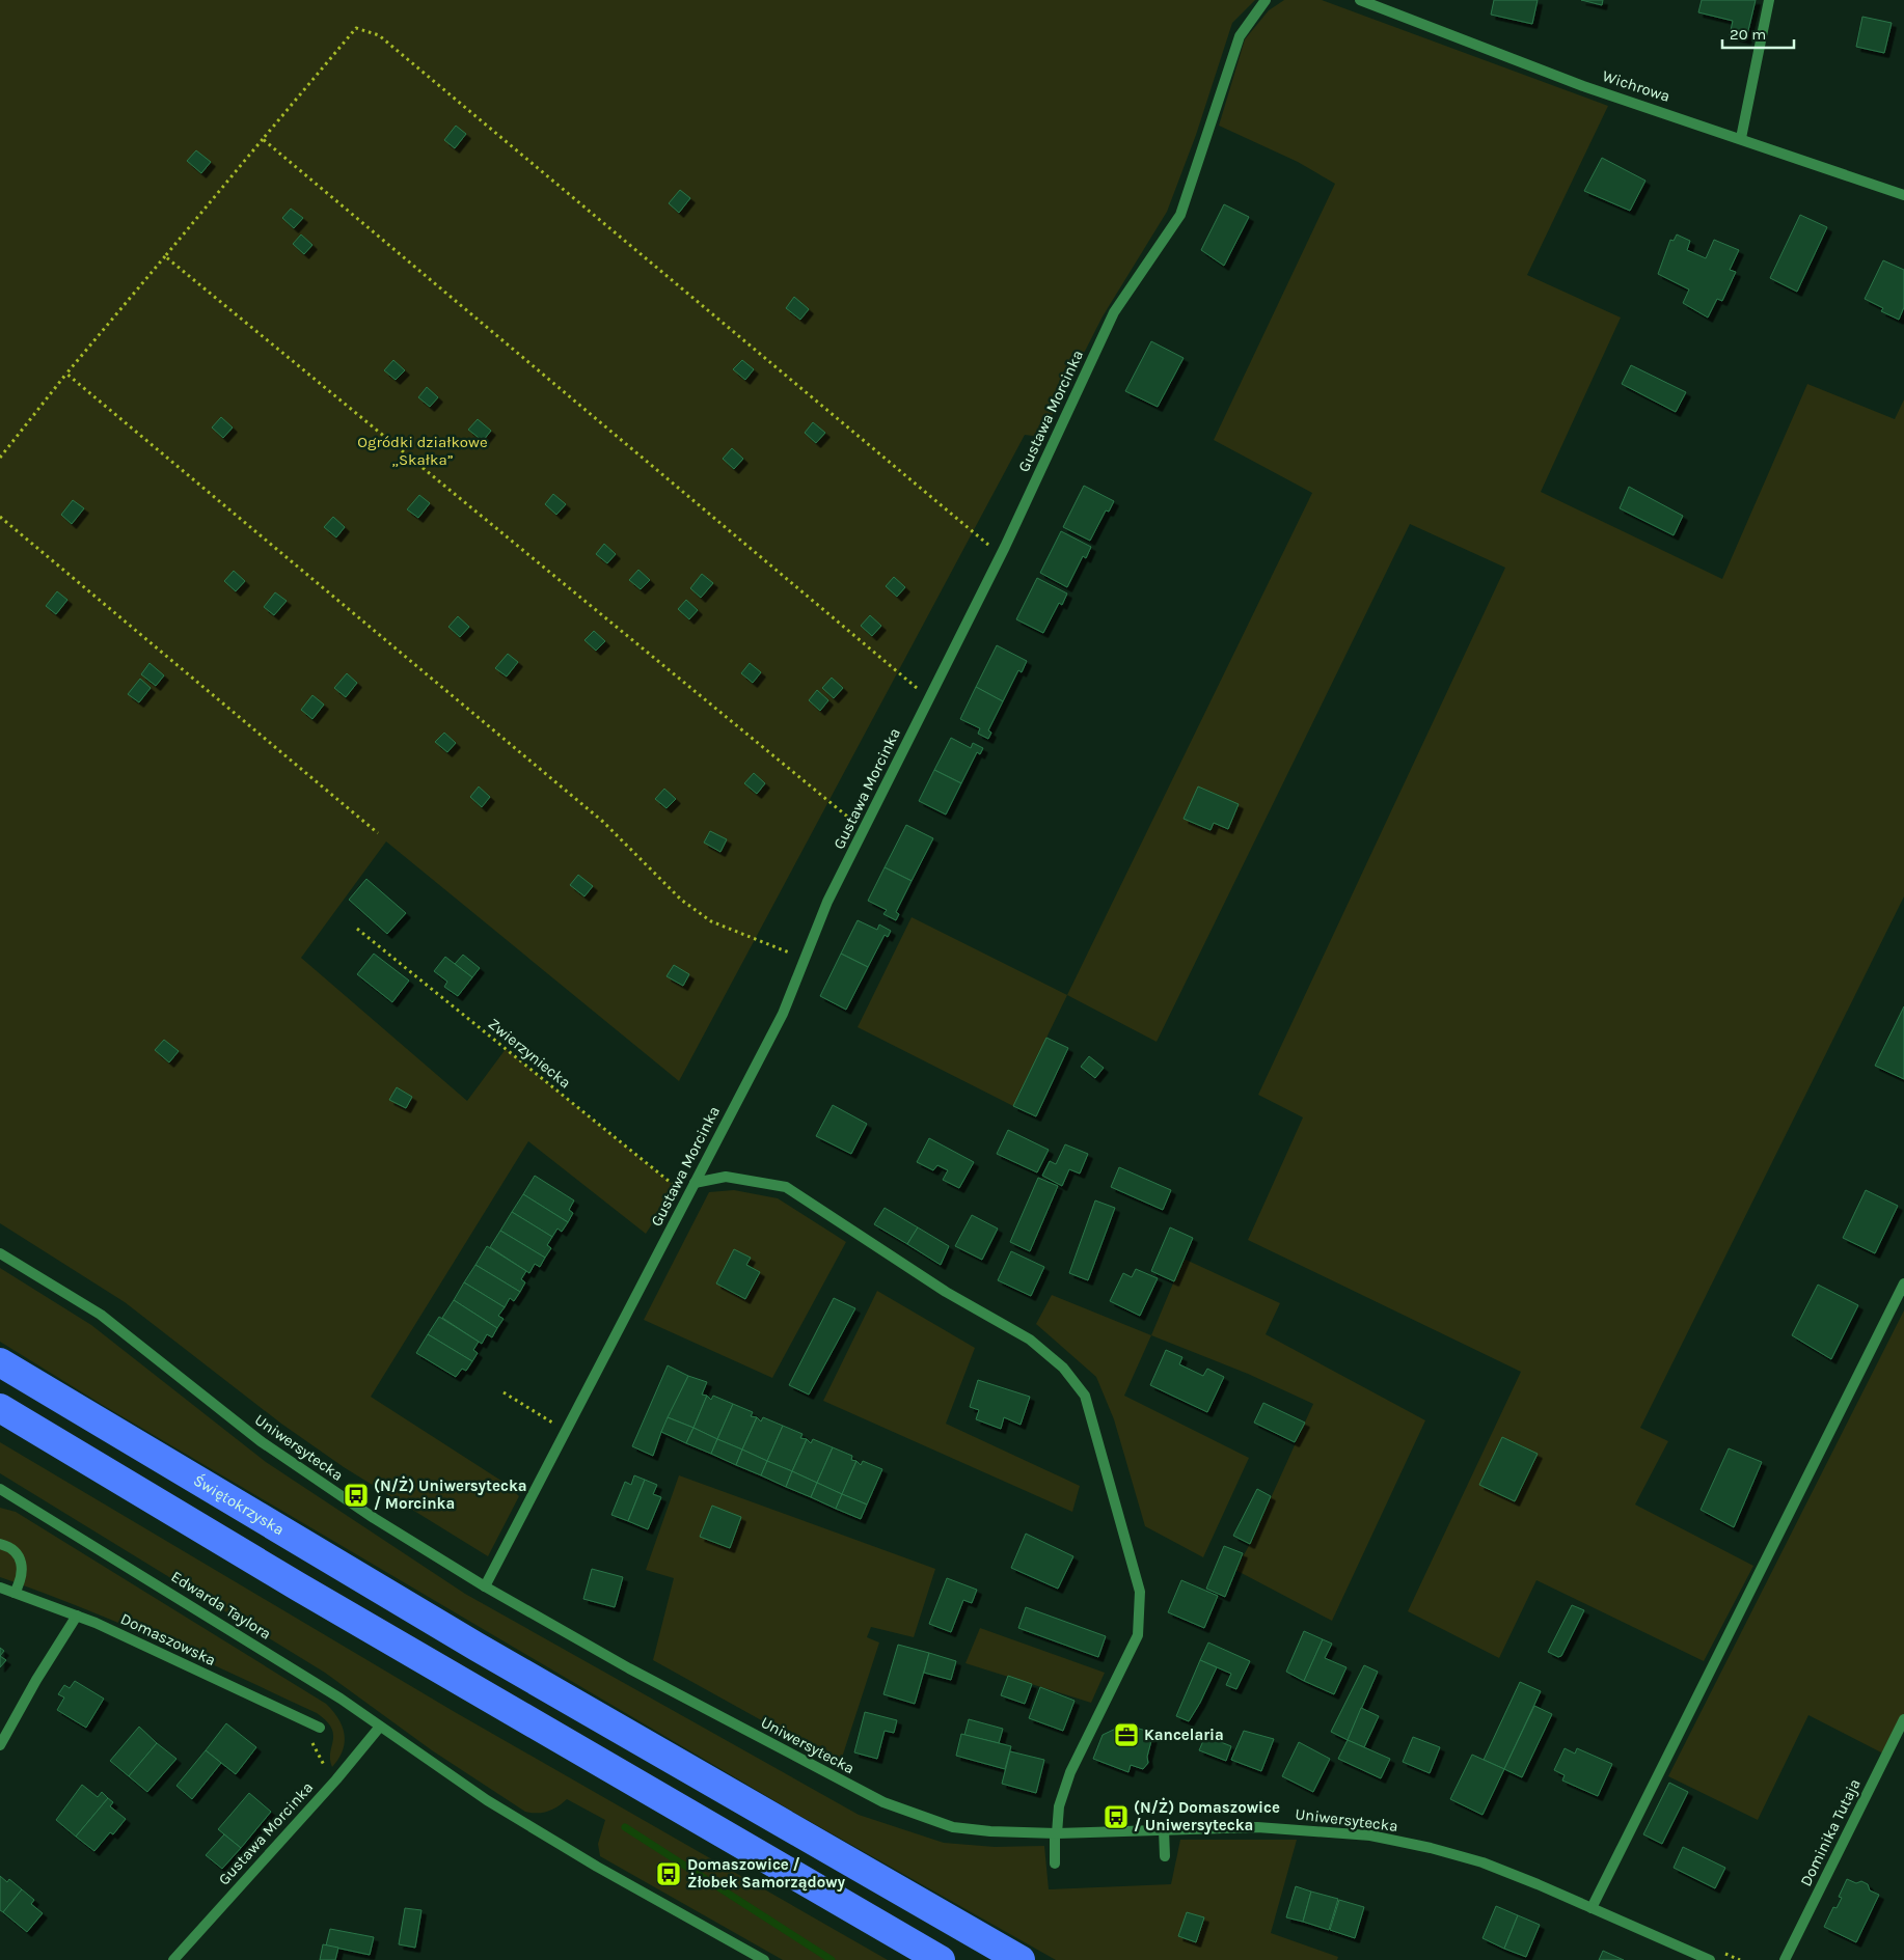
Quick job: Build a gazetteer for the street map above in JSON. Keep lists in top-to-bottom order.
{
  "streets": {
    "highway": ["Świętokrzyska"],
    "street": [
      "Wichrowa",
      "Gustawa Morcinka",
      "Uniwersytecka",
      "Edwarda Taylora",
      "Domaszowska",
      "Dominika Tutaja"
    ],
    "path": ["Zwierzyniecka"]
  },
  "crossings": [
    ["Gustawa Morcinka", "Zwierzyniecka"],
    ["Gustawa Morcinka", "Uniwersytecka"],
    ["Gustawa Morcinka", "Edwarda Taylora"]
  ],
  "parks": ["Ogródki działkowe „Skałka”"],
  "places": {
    "bus stop": ["(N/Ż) Uniwersytecka / Morcinka", "(N/Ż) Domaszowice / Uniwersytecka", "Domaszowice / Żłobek Samorządowy"],
    "office": ["Kancelaria"]
  },
  "scale_bar": "20 m"
}
